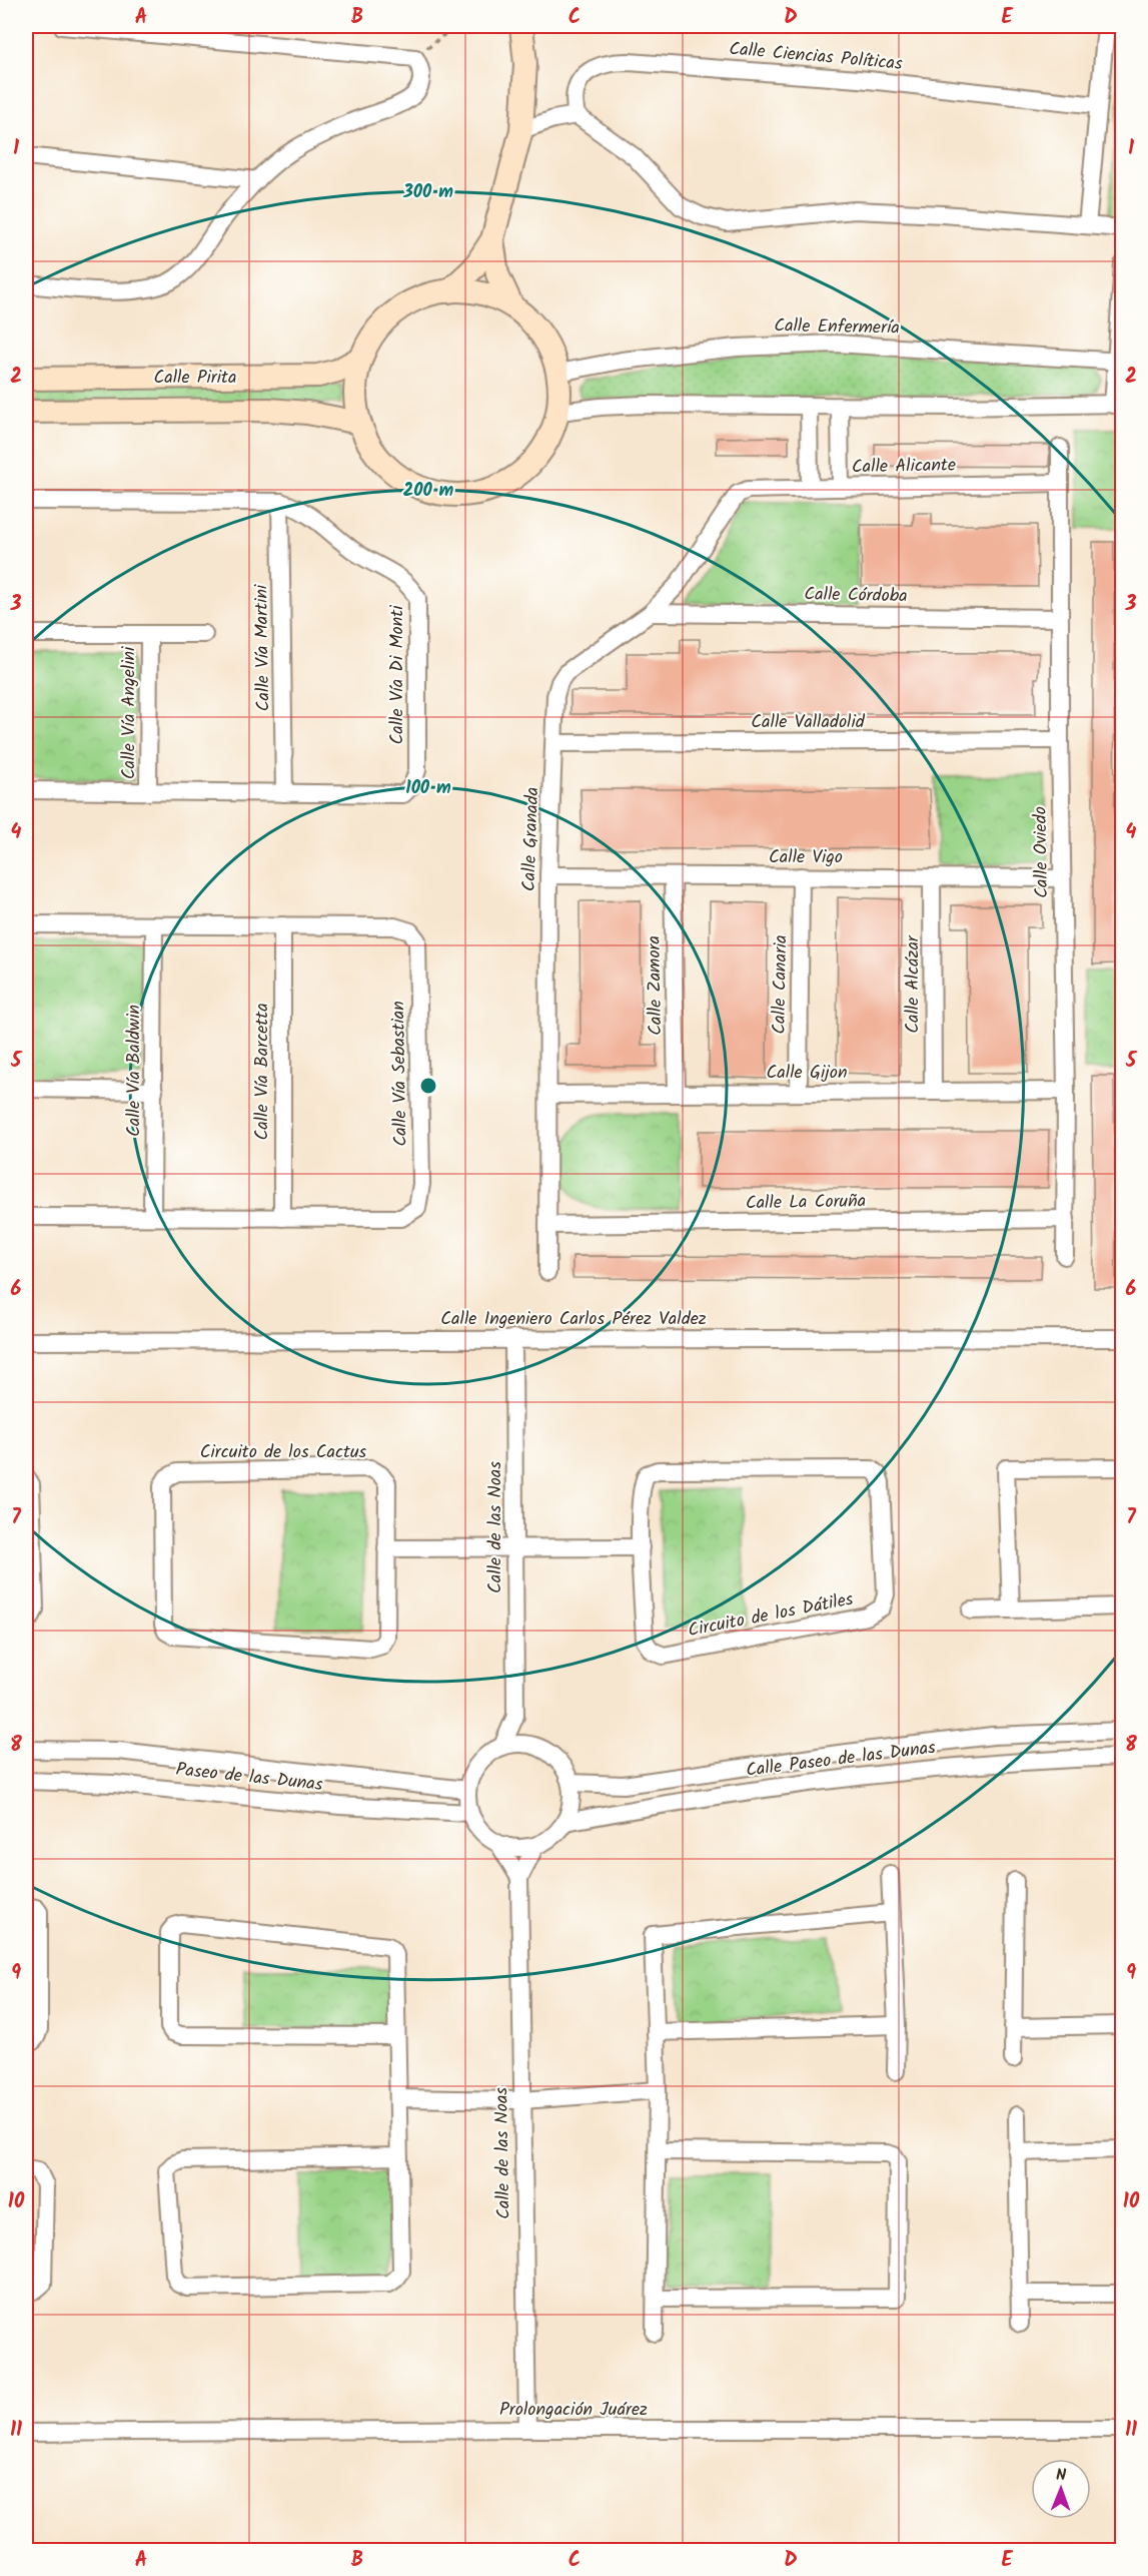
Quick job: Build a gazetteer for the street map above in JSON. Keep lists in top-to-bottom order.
{
  "streets": {
    "street": [
      "Calle Ciencias Políticas",
      "Calle Enfermería",
      "Calle Pirita",
      "Calle Alicante",
      "Calle Córdoba",
      "Calle Vía Martini",
      "Calle Vía Di Monti",
      "Calle Vía Angelini",
      "Calle Valladolid",
      "Calle Granada",
      "Calle Oviedo",
      "Calle Vigo",
      "Calle Canaria",
      "Calle Alcázar",
      "Calle Zamora",
      "Calle Vía Baldwin",
      "Calle Vía Barcetta",
      "Calle Gijon",
      "Calle Vía Sebastian",
      "Calle La Coruña",
      "Calle Ingeniero Carlos Pérez Valdez",
      "Circuito de los Cactus",
      "Calle de las Noas",
      "Circuito de los Dátiles",
      "Calle Paseo de las Dunas",
      "Paseo de las Dunas",
      "Prolongación Juárez"
    ]
  },
  "crossings": [
    ["Calle Enfermería", "Calle Pirita"],
    ["Calle Alicante", "Calle Granada"],
    ["Calle Alicante", "Calle Oviedo"],
    ["Calle Córdoba", "Calle Granada"],
    ["Calle Córdoba", "Calle Oviedo"],
    ["Calle Vía Martini", "Calle Vía Di Monti"],
    ["Calle Vía Di Monti", "Calle Vía Angelini"],
    ["Calle Valladolid", "Calle Granada"],
    ["Calle Valladolid", "Calle Oviedo"],
    ["Calle Granada", "Calle Vigo"],
    ["Calle Granada", "Calle Gijon"],
    ["Calle Granada", "Calle La Coruña"],
    ["Calle Oviedo", "Calle Vigo"],
    ["Calle Oviedo", "Calle Gijon"],
    ["Calle Oviedo", "Calle La Coruña"],
    ["Calle Vigo", "Calle Canaria"],
    ["Calle Vigo", "Calle Alcázar"],
    ["Calle Vigo", "Calle Zamora"],
    ["Calle Canaria", "Calle Gijon"],
    ["Calle Alcázar", "Calle Gijon"],
    ["Calle Zamora", "Calle Gijon"],
    ["Calle Vía Baldwin", "Calle Vía Sebastian"],
    ["Calle Vía Barcetta", "Calle Vía Sebastian"],
    ["Calle Ingeniero Carlos Pérez Valdez", "Calle de las Noas"],
    ["Calle de las Noas", "Calle Paseo de las Dunas"],
    ["Calle de las Noas", "Paseo de las Dunas"],
    ["Calle de las Noas", "Prolongación Juárez"],
    ["Calle Paseo de las Dunas", "Paseo de las Dunas"]
  ],
  "north": "top",
  "grid": {
    "columns": [
      "A",
      "B",
      "C",
      "D",
      "E"
    ],
    "rows": [
      "1",
      "2",
      "3",
      "4",
      "5",
      "6",
      "7",
      "8",
      "9",
      "10",
      "11"
    ]
  },
  "rings": ["300 m", "200 m", "100 m"]
}
